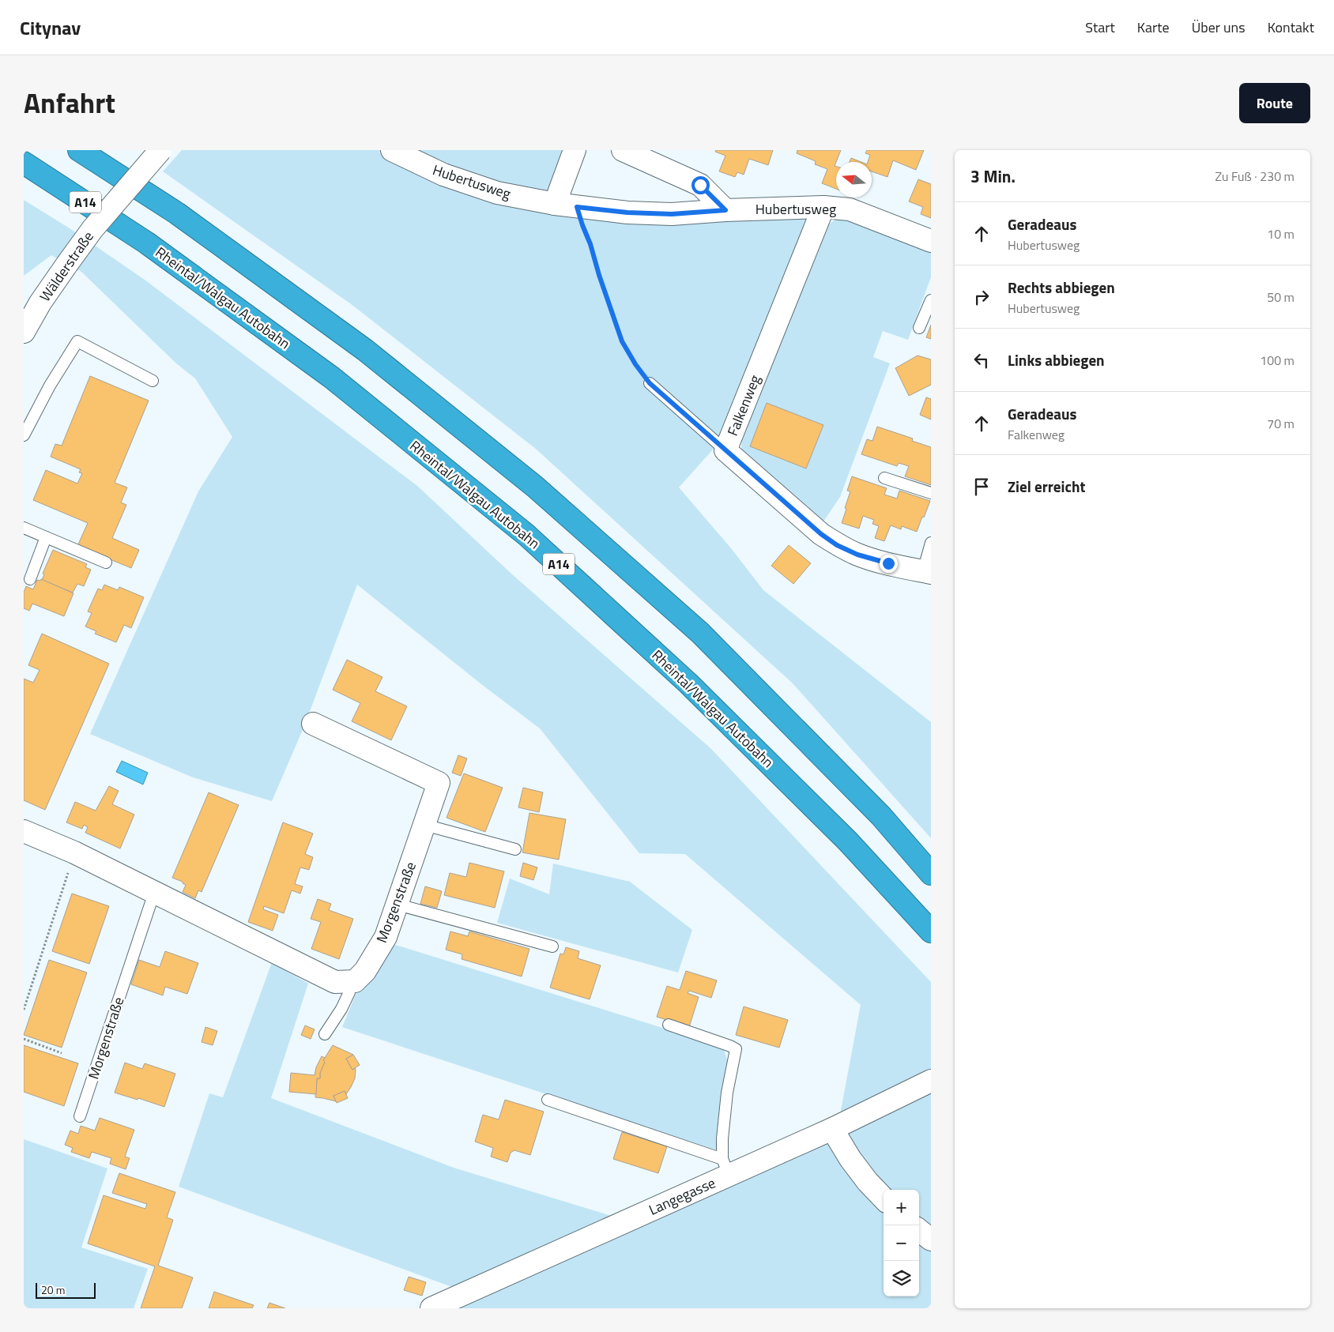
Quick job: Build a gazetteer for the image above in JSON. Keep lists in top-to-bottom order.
{
  "streets": {
    "highway": ["A14", "Rheintal/Walgau Autobahn"],
    "street": [
      "Hubertusweg",
      "Wälderstraße",
      "Falkenweg",
      "Morgenstraße",
      "Langegasse"
    ]
  },
  "crossings": [
    ["Hubertusweg", "Falkenweg"]
  ],
  "scale_bar": "20 m",
  "north": "left",
  "page": {
    "header": "Citynav",
    "nav": [
      "Start",
      "Karte",
      "Über uns",
      "Kontakt"
    ],
    "title": "Anfahrt",
    "buttons": "Route",
    "heading": ["3 Min.", "Zu Fuß · 230 m"],
    "list": [
      ["Geradeaus", "Hubertusweg", "10 m"],
      ["Rechts abbiegen", "Hubertusweg", "50 m"],
      ["Links abbiegen", "100 m"],
      ["Geradeaus", "Falkenweg", "70 m"],
      "Ziel erreicht"
    ],
    "map_buttons": ["+", "−"],
    "scale": "20 m"
  }
}
